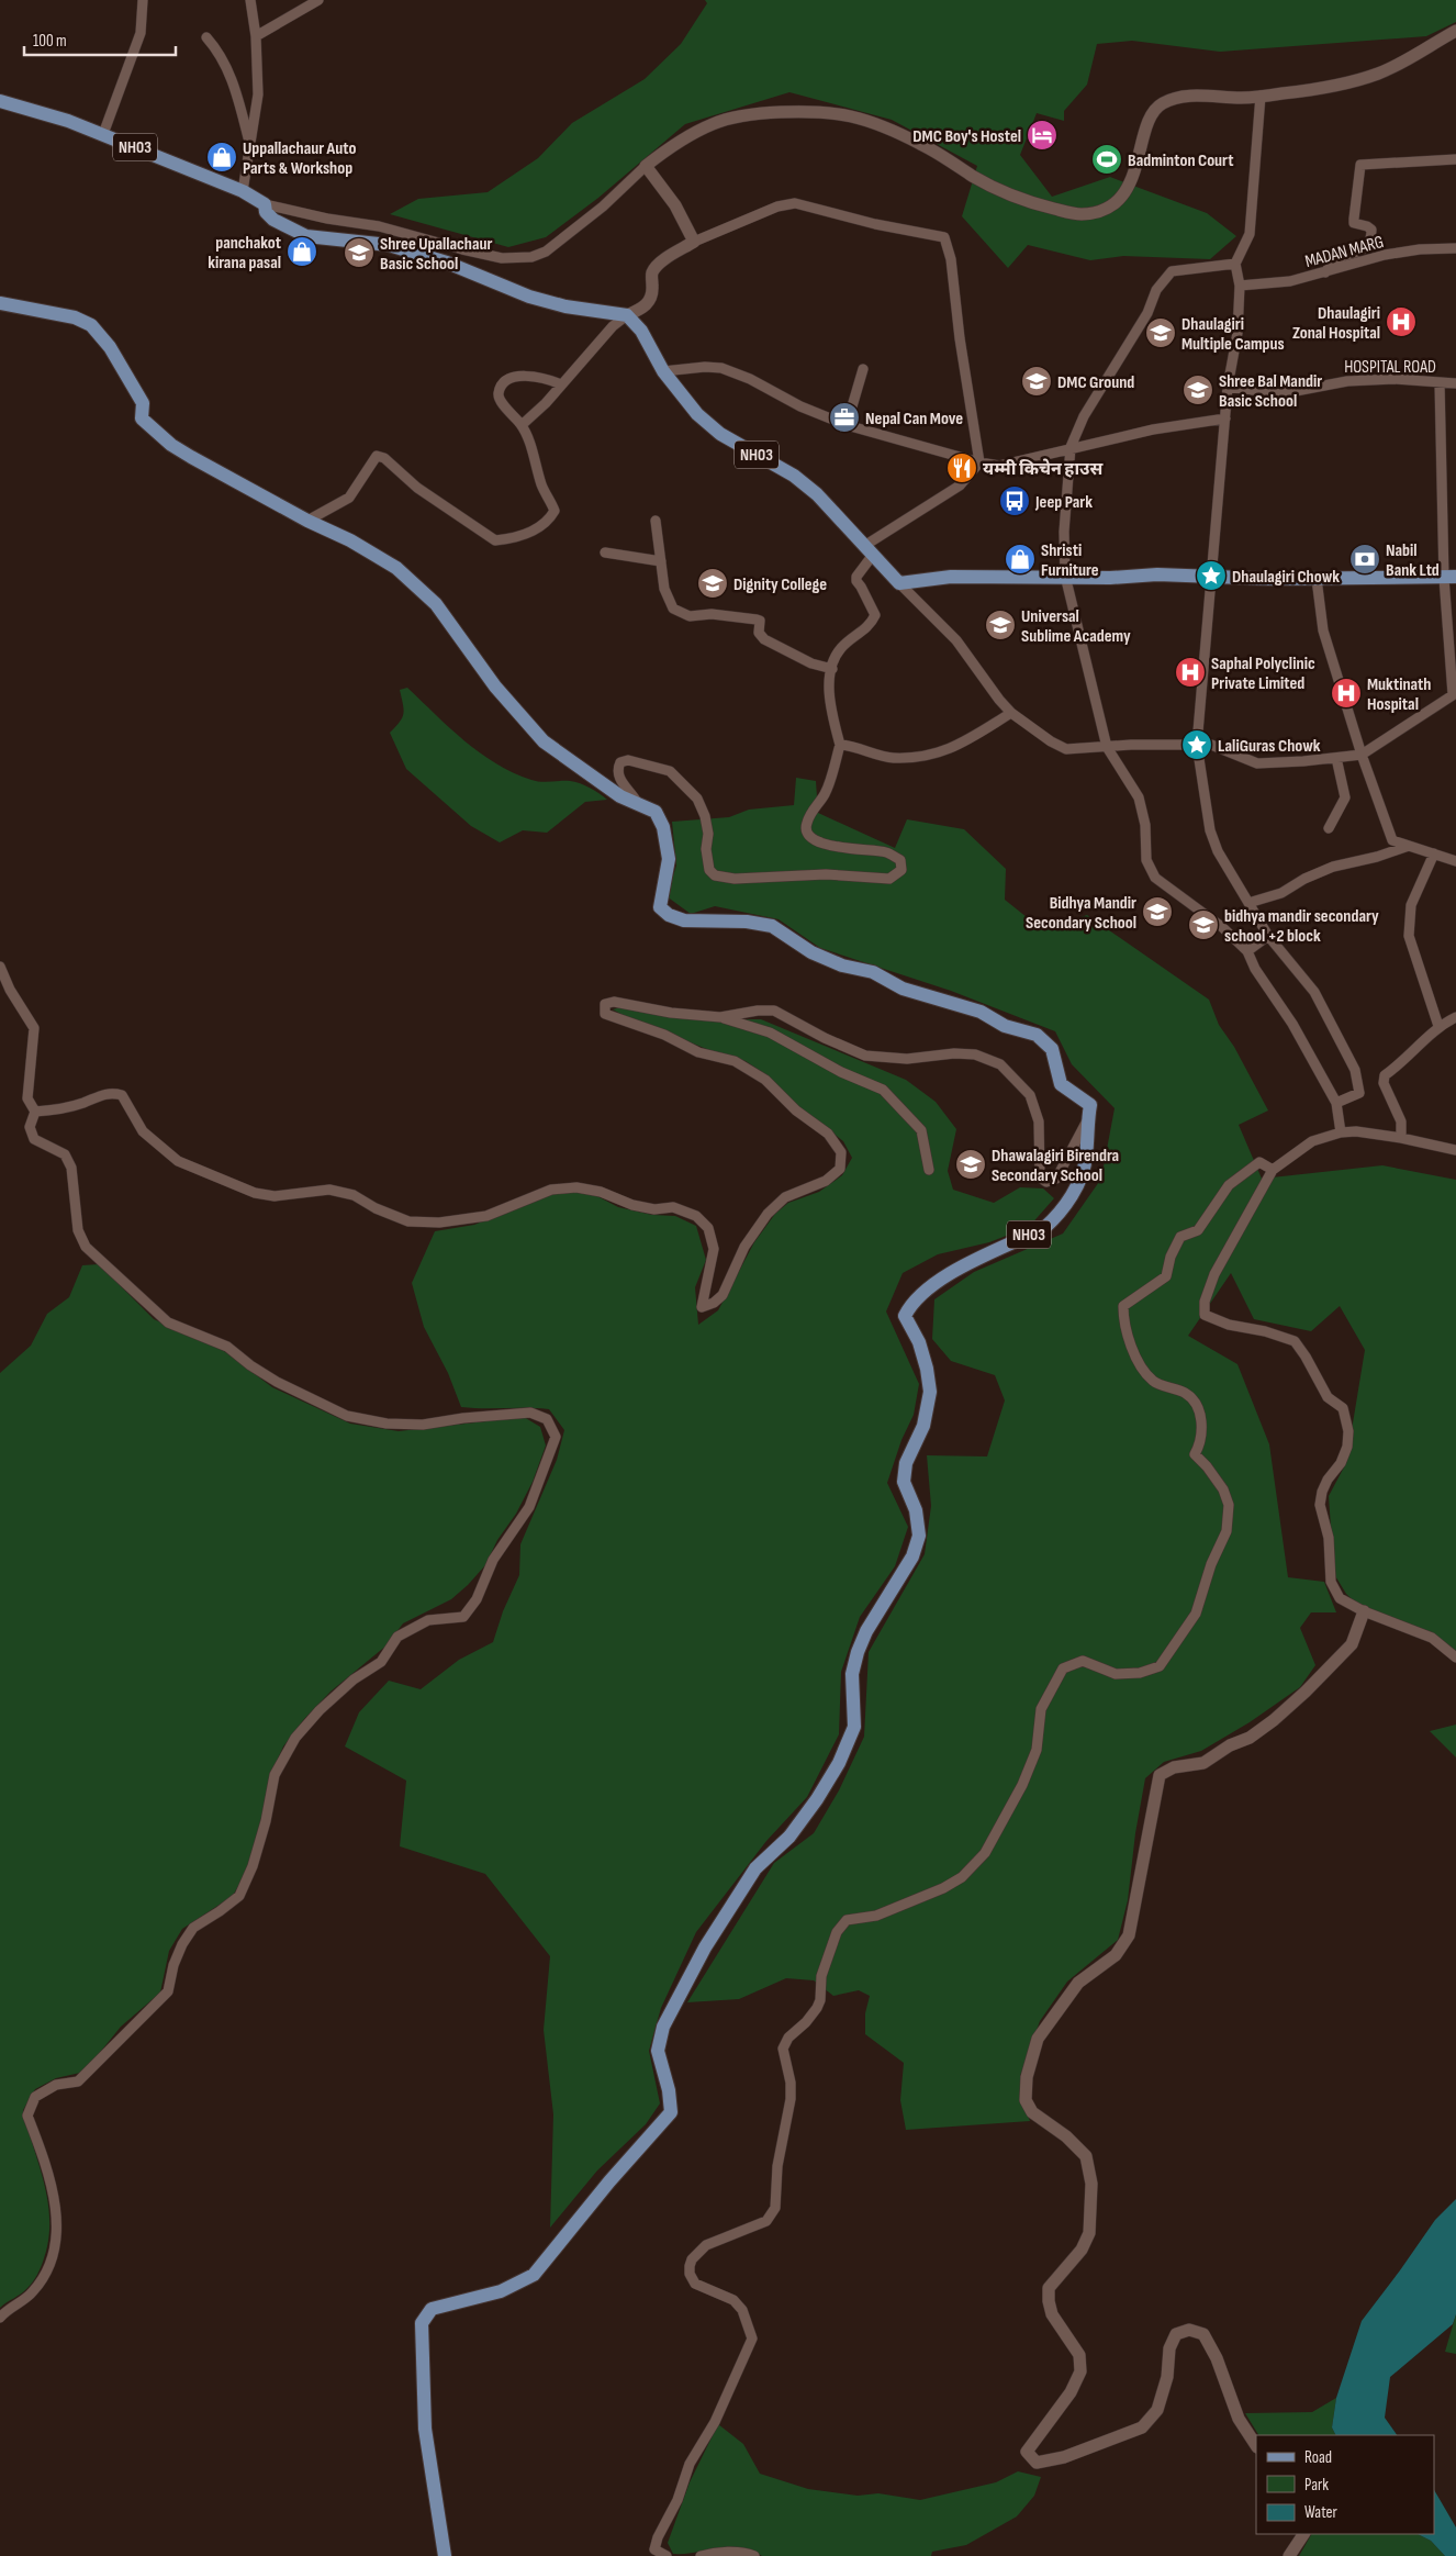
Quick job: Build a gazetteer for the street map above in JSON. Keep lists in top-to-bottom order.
{
  "streets": {
    "main road": ["NH03"],
    "street": ["MADAN MARG", "HOSPITAL ROAD"]
  },
  "places": {
    "hotel": ["DMC Boy's Hostel"],
    "shop": ["Uppallachaur Auto Parts & Workshop", "panchakot kirana pasal", "Shristi Furniture"],
    "sports": ["Badminton Court"],
    "school or university": [
      "Shree Upallachaur Basic School",
      "Dhaulagiri Multiple Campus",
      "DMC Ground",
      "Shree Bal Mandir Basic School",
      "Dignity College",
      "Universal Sublime Academy",
      "Bidhya Mandir Secondary School",
      "bidhya mandir secondary school +2 block",
      "Dhawalagiri Birendra Secondary School"
    ],
    "hospital": ["Dhaulagiri Zonal Hospital", "Saphal Polyclinic Private Limited", "Muktinath Hospital"],
    "office": ["Nepal Can Move"],
    "restaurant": ["यम्मी किचेन हाउस"],
    "bus stop": ["Jeep Park"],
    "bank": ["Nabil Bank Ltd"],
    "place": ["Dhaulagiri Chowk", "LaliGuras Chowk"]
  },
  "legend": ["Road", "Park", "Water"],
  "scale_bar": "100 m"
}
